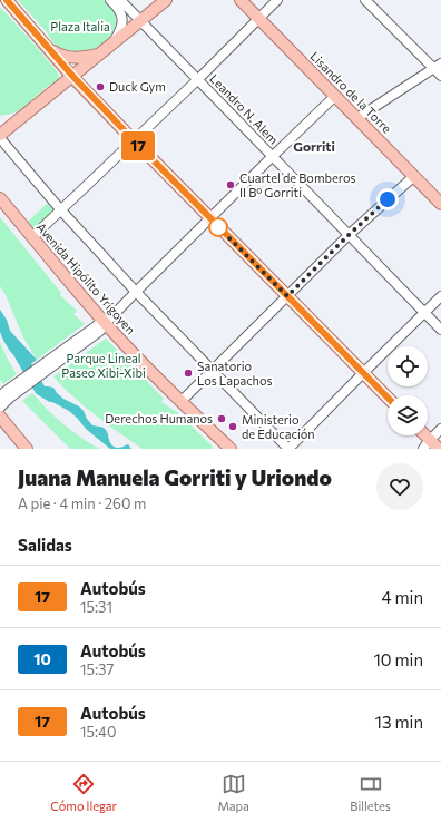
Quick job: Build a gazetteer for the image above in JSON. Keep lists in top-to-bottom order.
{
  "streets": {
    "main road": ["Lisandro de la Torre", "Avenida Hipólito Yrigoyen"],
    "street": ["Leandro N. Alem"]
  },
  "districts": ["Gorriti"],
  "parks": ["Plaza Italia", "Parque Lineal Paseo Xibi-Xibi"],
  "places": [
    "Duck Gym",
    "Cuartel de Bomberos II Bº Gorriti",
    "Sanatorio Los Lapachos",
    "Derechos Humanos",
    "Ministerio de Educación"
  ],
  "lines": ["bus line 17"],
  "page": {
    "on_map": "17",
    "heading": [
      ["Juana Manuela Gorriti y Uriondo", "A pie · 4 min · 260 m"],
      "Salidas"
    ],
    "list": [
      {
        "mark": "17",
        "name": "Autobús",
        "note": "15:31",
        "value": "4 min"
      },
      {
        "mark": "10",
        "name": "Autobús",
        "note": "15:37",
        "value": "10 min"
      },
      {
        "mark": "17",
        "name": "Autobús",
        "note": "15:40",
        "value": "13 min"
      }
    ],
    "tabs": ["Cómo llegar", "Mapa", "Billetes"]
  }
}
